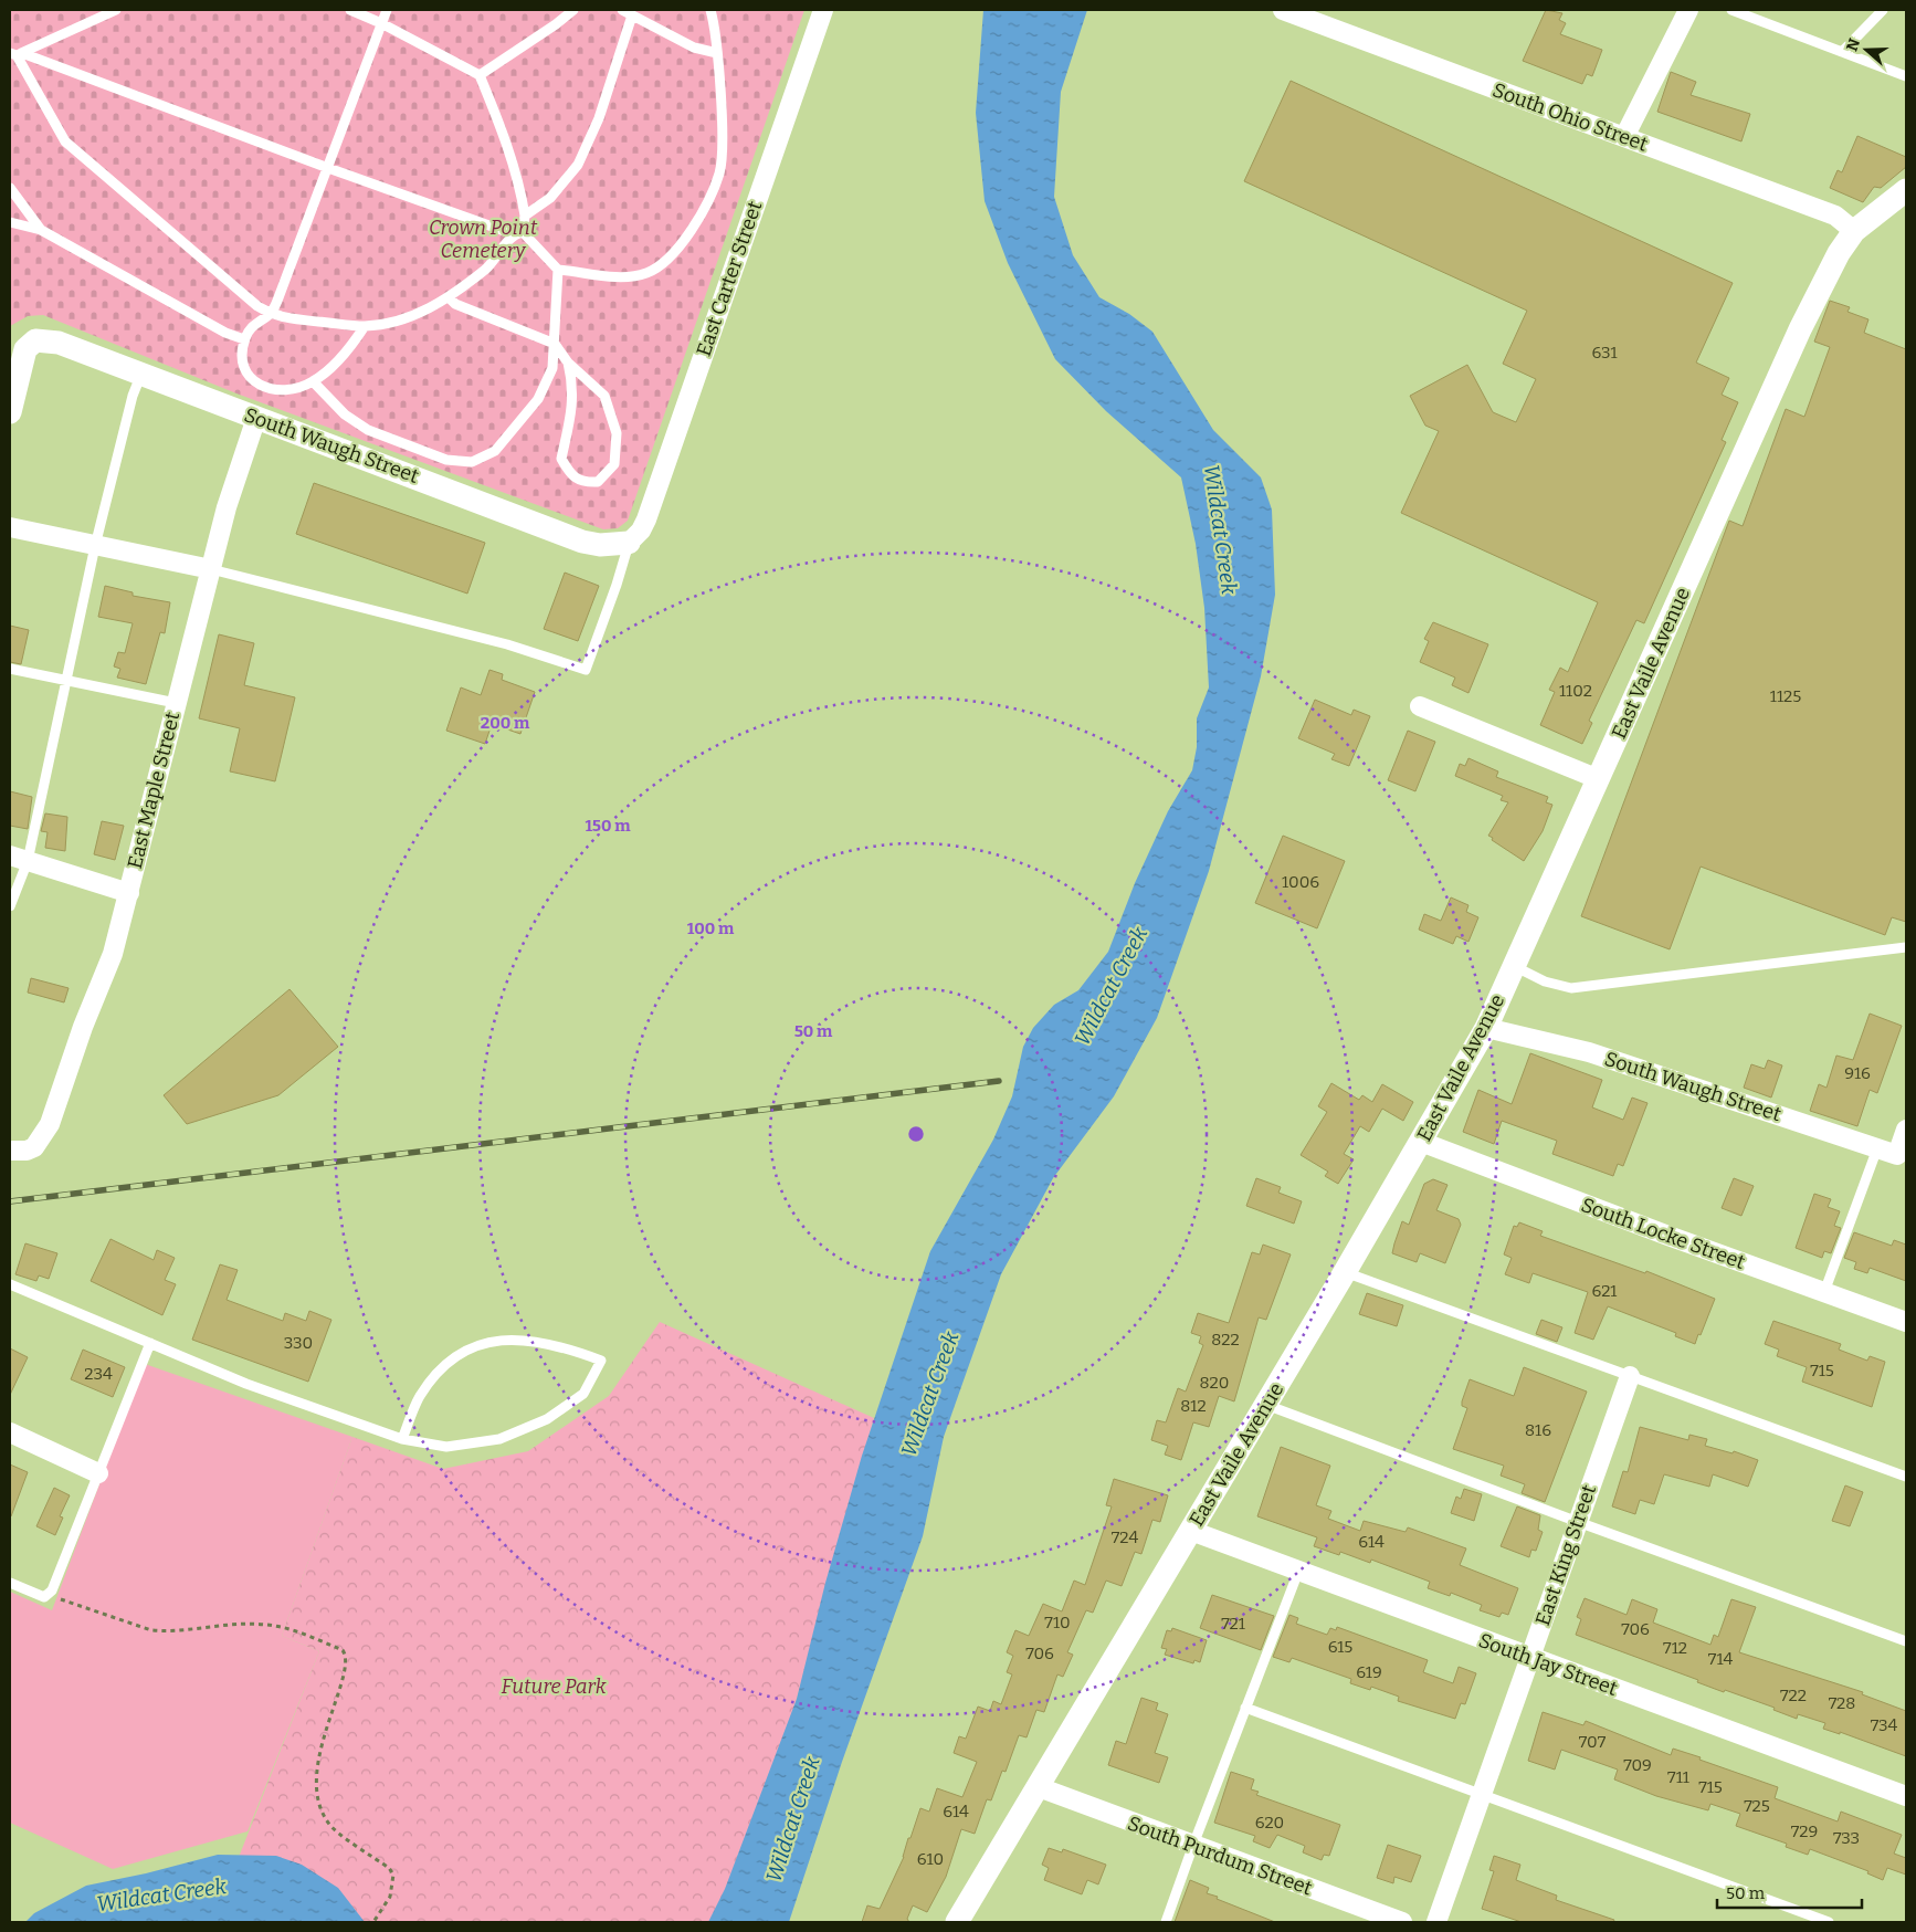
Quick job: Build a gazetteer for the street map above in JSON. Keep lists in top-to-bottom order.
{
  "streets": {
    "street": [
      "South Ohio Street",
      "East Carter Street",
      "South Waugh Street",
      "East Vaile Avenue",
      "East Maple Street",
      "South Locke Street",
      "East King Street",
      "South Jay Street",
      "South Purdum Street"
    ]
  },
  "crossings": [
    ["South Ohio Street", "East Vaile Avenue"],
    ["East Carter Street", "South Waugh Street"],
    ["South Waugh Street", "East Vaile Avenue"],
    ["South Waugh Street", "East Maple Street"],
    ["East Vaile Avenue", "South Locke Street"],
    ["East Vaile Avenue", "South Jay Street"],
    ["East Vaile Avenue", "South Purdum Street"],
    ["East King Street", "South Jay Street"]
  ],
  "water": ["Wildcat Creek"],
  "parks": ["Crown Point Cemetery", "Future Park"],
  "house_numbers": [
    "631",
    "1102",
    "1125",
    "1006",
    "916",
    "621",
    "822",
    "330",
    "715",
    "234",
    "820",
    "812",
    "816",
    "724",
    "614",
    "710",
    "721",
    "706",
    "615",
    "712",
    "706",
    "714",
    "619",
    "722",
    "728",
    "734",
    "707",
    "709",
    "711",
    "715",
    "725",
    "614",
    "620",
    "729",
    "733",
    "610"
  ],
  "scale_bar": "50 m",
  "north": "left",
  "rings": [
    "200 m",
    "150 m",
    "100 m",
    "50 m"
  ]
}
